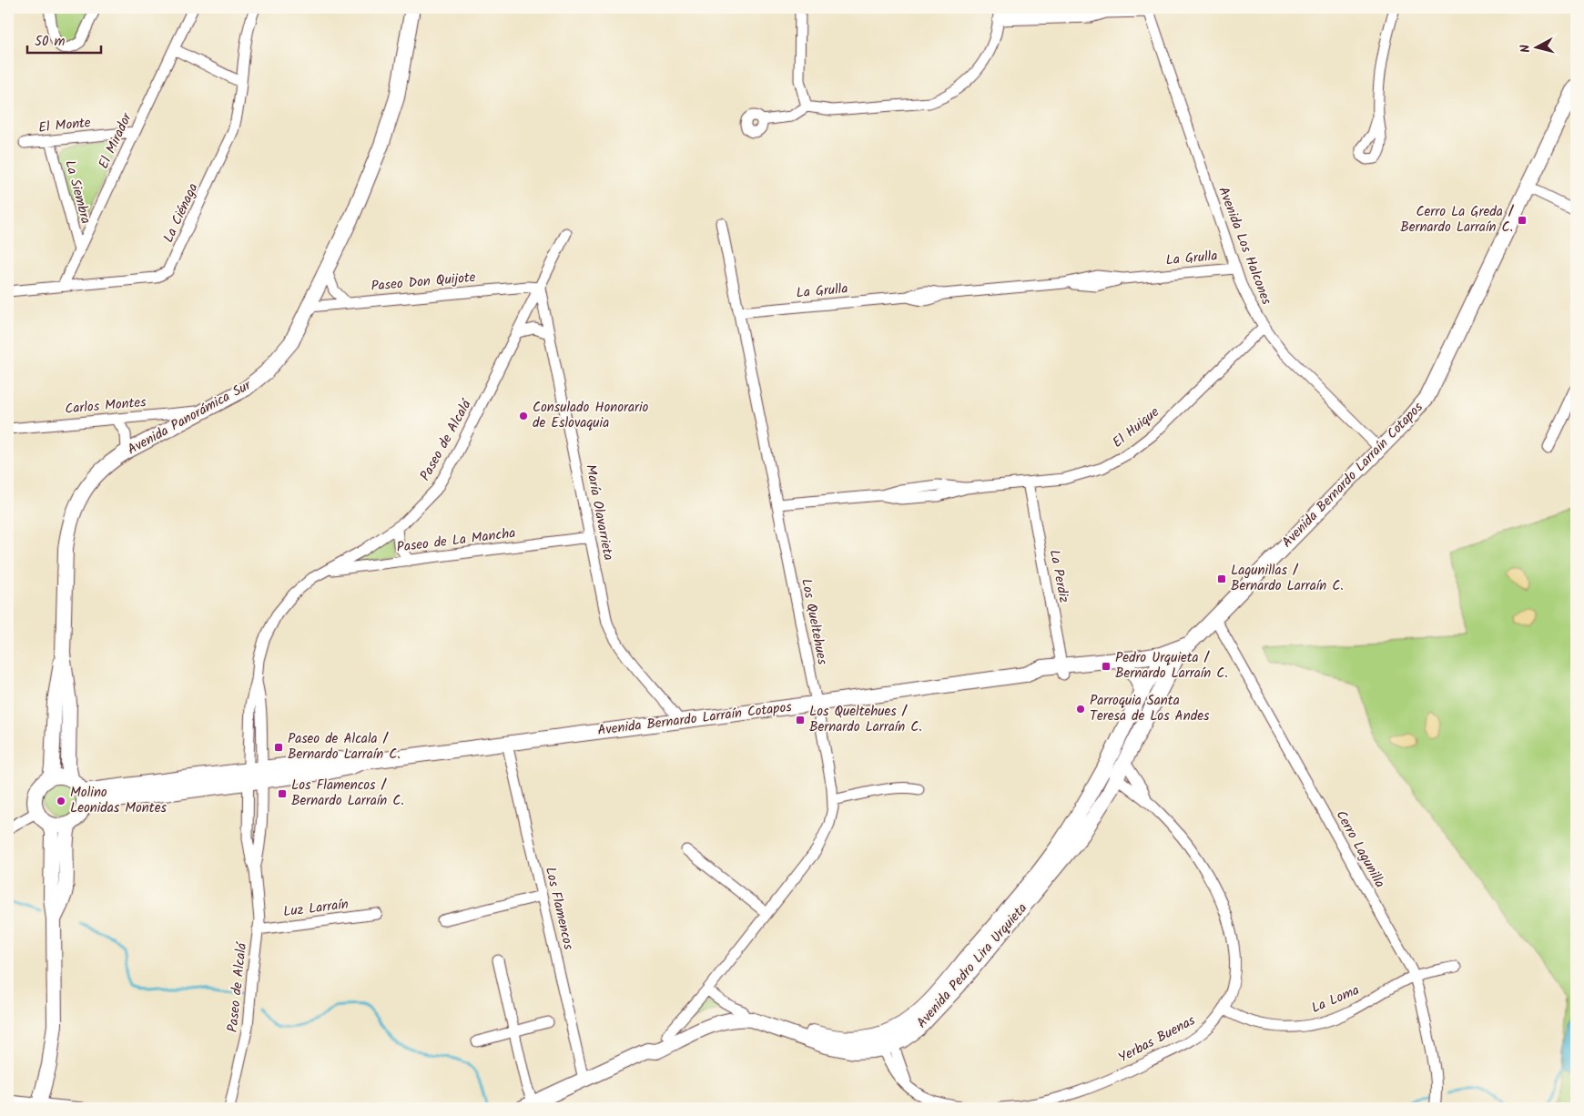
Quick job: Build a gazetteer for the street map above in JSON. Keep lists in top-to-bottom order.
{
  "streets": {
    "street": [
      "El Monte",
      "El Mirador",
      "La Siembra",
      "La Ciénaga",
      "Avenida Los Halcones",
      "La Grulla",
      "Paseo Don Quijote",
      "Carlos Montes",
      "Avenida Panorámica Sur",
      "El Huique",
      "Paseo de Alcalá",
      "Avenida Bernardo Larraín Cotapos",
      "María Olavarrieta",
      "Paseo de La Mancha",
      "La Perdiz",
      "Los Queltehues",
      "Cerro Lagunilla",
      "Luz Larraín",
      "Los Flamencos",
      "Avenida Pedro Lira Urquieta",
      "La Loma",
      "Yerbas Buenas"
    ]
  },
  "crossings": [
    ["El Monte", "El Mirador"],
    ["El Monte", "La Siembra"],
    ["El Mirador", "La Siembra"],
    ["El Mirador", "La Ciénaga"],
    ["Avenida Los Halcones", "La Grulla"],
    ["Avenida Los Halcones", "El Huique"],
    ["Avenida Los Halcones", "Avenida Bernardo Larraín Cotapos"],
    ["La Grulla", "Los Queltehues"],
    ["Paseo Don Quijote", "Avenida Panorámica Sur"],
    ["Paseo Don Quijote", "Paseo de Alcalá"],
    ["Paseo Don Quijote", "María Olavarrieta"],
    ["Carlos Montes", "Avenida Panorámica Sur"],
    ["Avenida Panorámica Sur", "Avenida Bernardo Larraín Cotapos"],
    ["El Huique", "La Perdiz"],
    ["El Huique", "Los Queltehues"],
    ["Paseo de Alcalá", "Avenida Bernardo Larraín Cotapos"],
    ["Paseo de Alcalá", "María Olavarrieta"],
    ["Paseo de Alcalá", "Paseo de La Mancha"],
    ["Paseo de Alcalá", "Luz Larraín"],
    ["Avenida Bernardo Larraín Cotapos", "María Olavarrieta"],
    ["Avenida Bernardo Larraín Cotapos", "La Perdiz"],
    ["Avenida Bernardo Larraín Cotapos", "Los Queltehues"],
    ["Avenida Bernardo Larraín Cotapos", "Cerro Lagunilla"],
    ["Avenida Bernardo Larraín Cotapos", "Los Flamencos"],
    ["Avenida Bernardo Larraín Cotapos", "Avenida Pedro Lira Urquieta"],
    ["María Olavarrieta", "Paseo de La Mancha"],
    ["Los Queltehues", "Avenida Pedro Lira Urquieta"],
    ["Cerro Lagunilla", "La Loma"],
    ["Los Flamencos", "Avenida Pedro Lira Urquieta"],
    ["Avenida Pedro Lira Urquieta", "Yerbas Buenas"],
    ["La Loma", "Yerbas Buenas"]
  ],
  "places": {
    "transit": [
      "Cerro La Greda / Bernardo Larraín C.",
      "Lagunillas / Bernardo Larraín C.",
      "Pedro Urquieta / Bernardo Larraín C.",
      "Los Queltehues / Bernardo Larraín C.",
      "Paseo de Alcala / Bernardo Larraín C.",
      "Los Flamencos / Bernardo Larraín C."
    ],
    "other": ["Consulado Honorario de Eslovaquia", "Parroquia Santa Teresa de Los Andes", "Molino Leonidas Montes"]
  },
  "scale_bar": "50 m",
  "north": "left"
}
